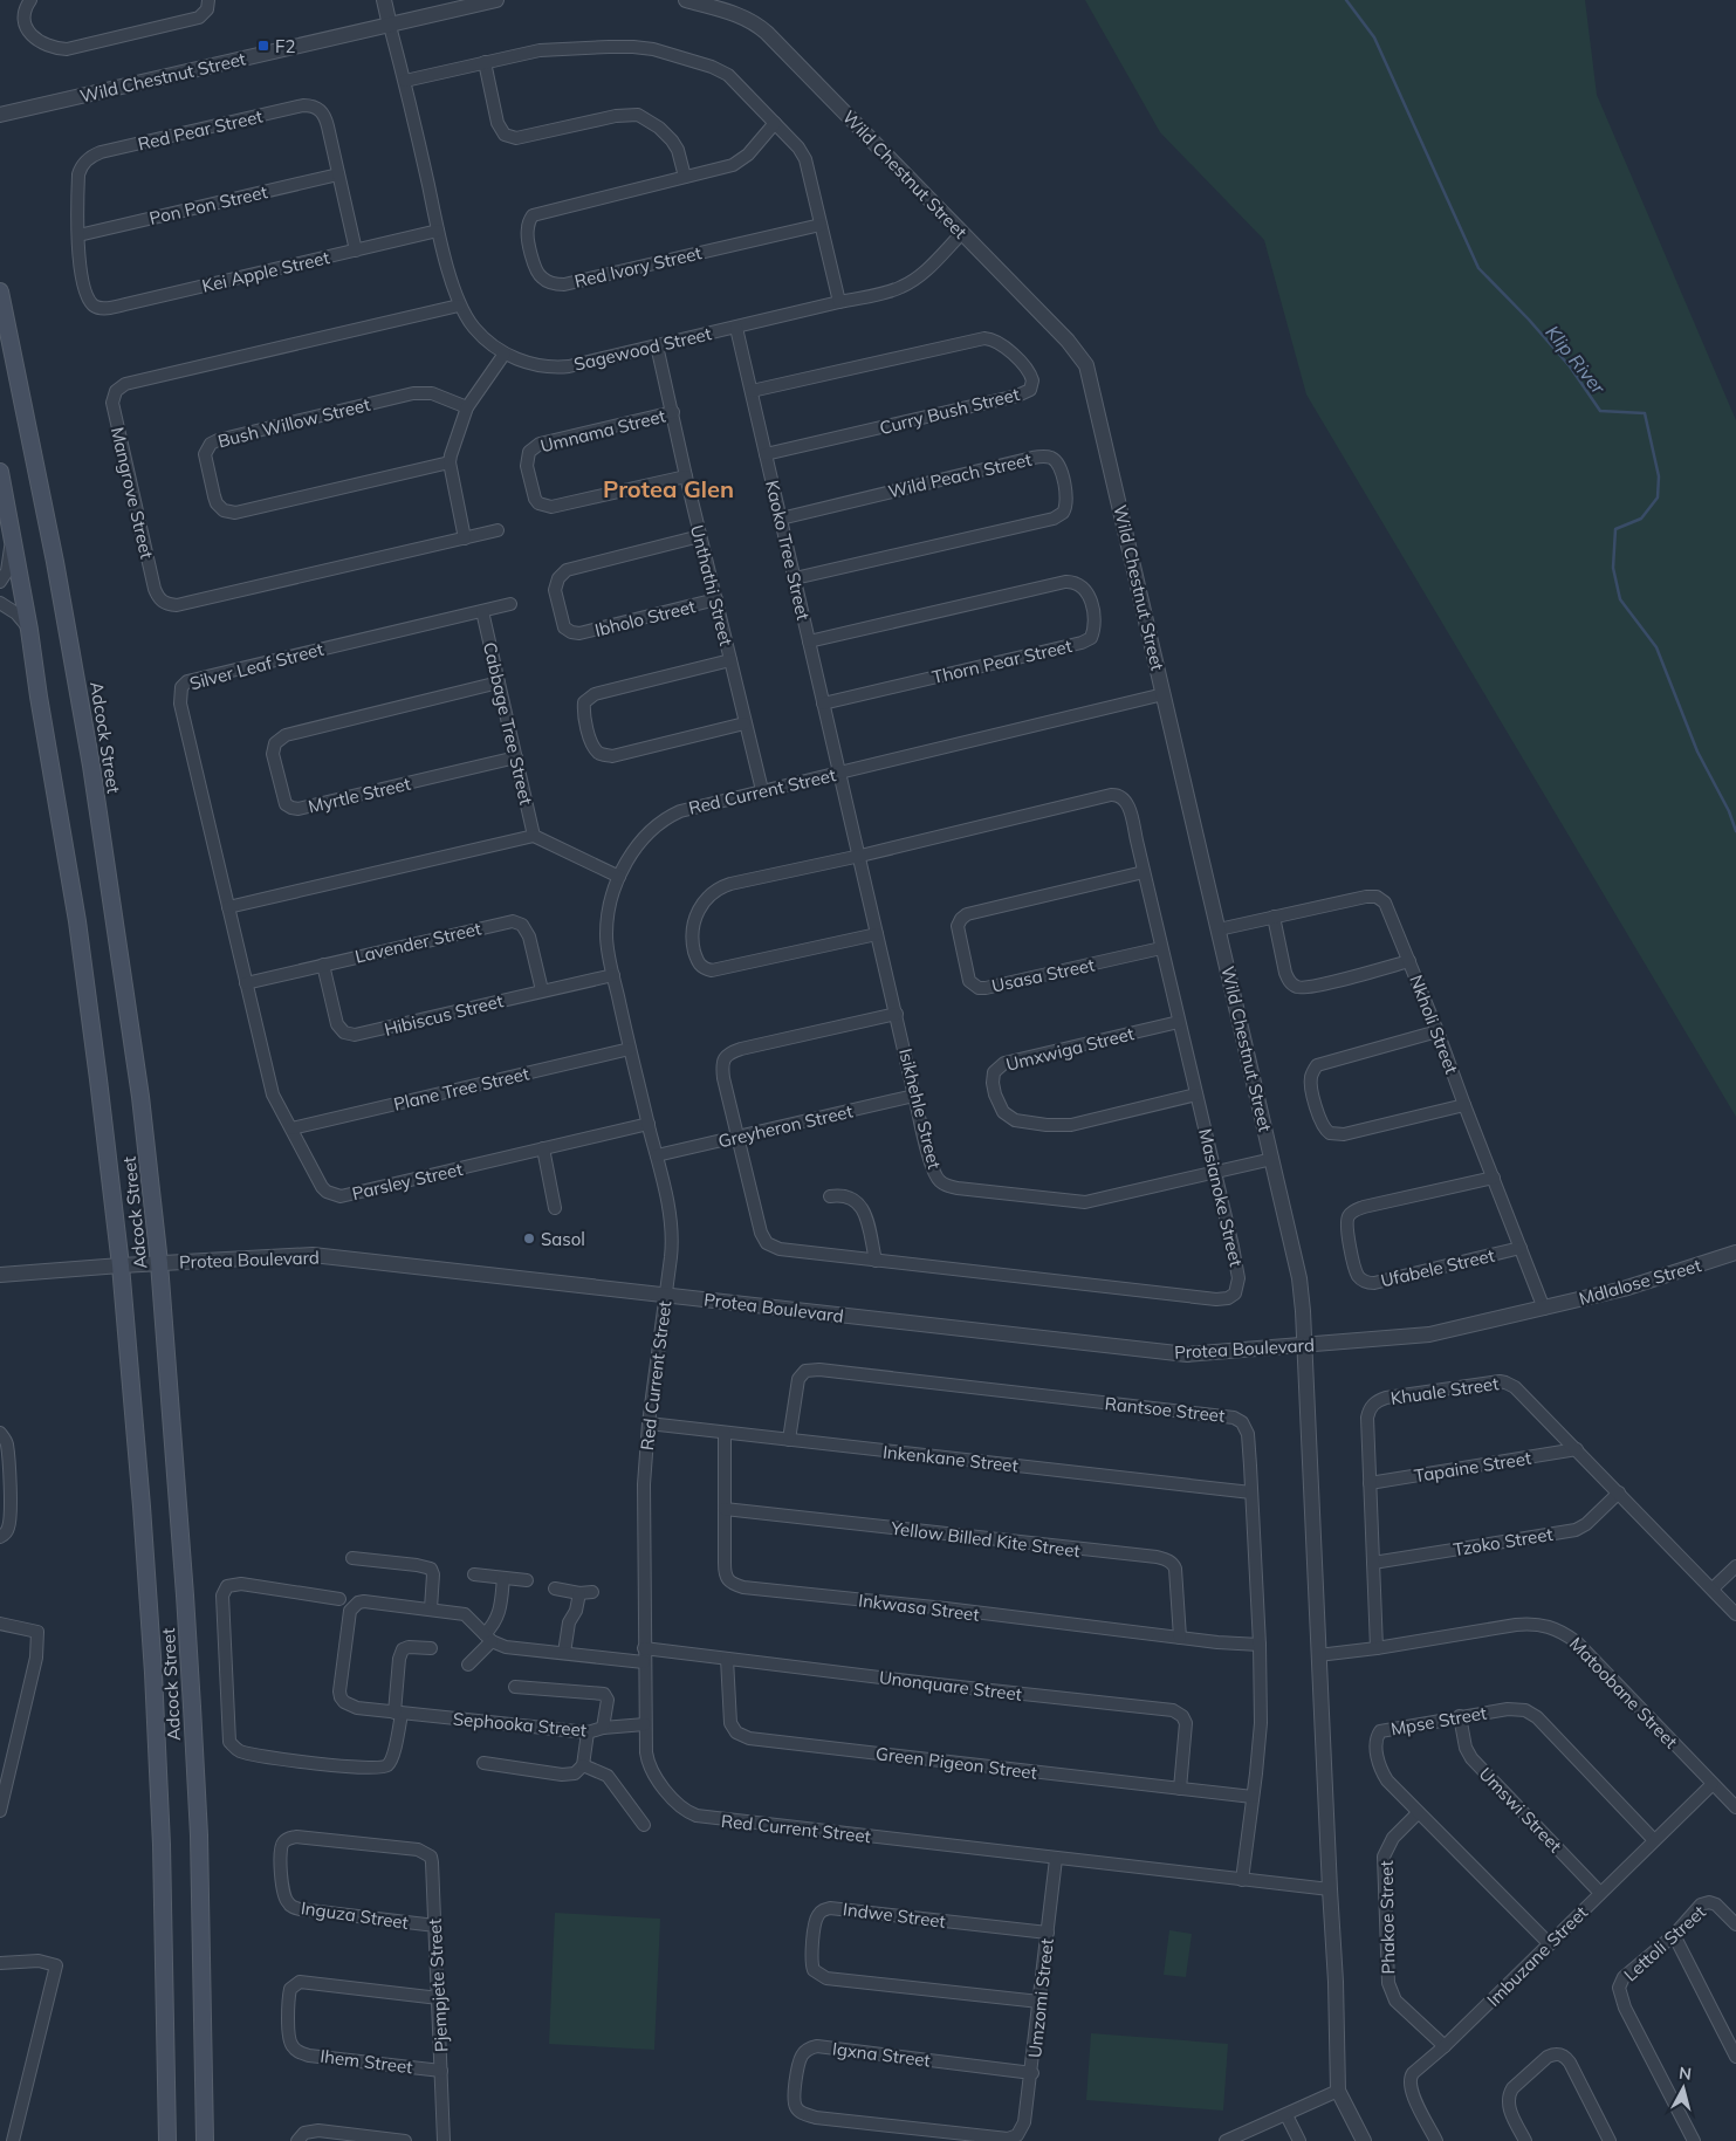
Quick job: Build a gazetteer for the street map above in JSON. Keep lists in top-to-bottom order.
{
  "streets": {
    "main road": ["Adcock Street"],
    "street": [
      "Wild Chestnut Street",
      "Red Pear Street",
      "Pon Pon Street",
      "Red Ivory Street",
      "Kei Apple Street",
      "Sagewood Street",
      "Curry Bush Street",
      "Bush Willow Street",
      "Umnama Street",
      "Wild Peach Street",
      "Mangrove Street",
      "Kaoko Tree Street",
      "Unthathi Street",
      "Ibholo Street",
      "Thorn Pear Street",
      "Silver Leaf Street",
      "Cabbage Tree Street",
      "Red Current Street",
      "Myrtle Street",
      "Lavender Street",
      "Usasa Street",
      "Hibiscus Street",
      "Nkholi Street",
      "Umxwiga Street",
      "Plane Tree Street",
      "Isikhehle Street",
      "Greyheron Street",
      "Parsley Street",
      "Masianoke Street",
      "Protea Boulevard",
      "Ufabele Street",
      "Mdlalose Street",
      "Khuale Street",
      "Rantsoe Street",
      "Inkenkane Street",
      "Tapaine Street",
      "Yellow Billed Kite Street",
      "Tzoko Street",
      "Inkwasa Street",
      "Unonquare Street",
      "Matoobane Street",
      "Mpse Street",
      "Sephooka Street",
      "Green Pigeon Street",
      "Umswi Street",
      "Inguza Street",
      "Indwe Street",
      "Phakoe Street",
      "Lettoli Street",
      "Imbuzane Street",
      "Pjempjete Street",
      "Umzomi Street",
      "Igxna Street",
      "Ihem Street"
    ]
  },
  "crossings": [
    ["Wild Chestnut Street", "Sagewood Street"],
    ["Wild Chestnut Street", "Red Current Street"],
    ["Wild Chestnut Street", "Nkholi Street"],
    ["Wild Chestnut Street", "Isikhehle Street"],
    ["Wild Chestnut Street", "Protea Boulevard"],
    ["Wild Chestnut Street", "Matoobane Street"],
    ["Red Pear Street", "Pon Pon Street"],
    ["Red Pear Street", "Kei Apple Street"],
    ["Kei Apple Street", "Sagewood Street"],
    ["Sagewood Street", "Mangrove Street"],
    ["Sagewood Street", "Kaoko Tree Street"],
    ["Sagewood Street", "Unthathi Street"],
    ["Curry Bush Street", "Kaoko Tree Street"],
    ["Umnama Street", "Unthathi Street"],
    ["Wild Peach Street", "Kaoko Tree Street"],
    ["Kaoko Tree Street", "Thorn Pear Street"],
    ["Kaoko Tree Street", "Red Current Street"],
    ["Kaoko Tree Street", "Isikhehle Street"],
    ["Unthathi Street", "Ibholo Street"],
    ["Unthathi Street", "Red Current Street"],
    ["Silver Leaf Street", "Cabbage Tree Street"],
    ["Silver Leaf Street", "Parsley Street"],
    ["Cabbage Tree Street", "Myrtle Street"],
    ["Adcock Street", "Protea Boulevard"],
    ["Red Current Street", "Hibiscus Street"],
    ["Red Current Street", "Plane Tree Street"],
    ["Red Current Street", "Isikhehle Street"],
    ["Red Current Street", "Greyheron Street"],
    ["Red Current Street", "Parsley Street"],
    ["Red Current Street", "Protea Boulevard"],
    ["Red Current Street", "Rantsoe Street"],
    ["Red Current Street", "Inkenkane Street"],
    ["Red Current Street", "Unonquare Street"],
    ["Red Current Street", "Sephooka Street"],
    ["Red Current Street", "Umzomi Street"],
    ["Lavender Street", "Hibiscus Street"],
    ["Lavender Street", "Parsley Street"],
    ["Usasa Street", "Masianoke Street"],
    ["Nkholi Street", "Protea Boulevard"],
    ["Nkholi Street", "Ufabele Street"],
    ["Nkholi Street", "Mdlalose Street"],
    ["Umxwiga Street", "Masianoke Street"],
    ["Plane Tree Street", "Parsley Street"],
    ["Isikhehle Street", "Greyheron Street"],
    ["Isikhehle Street", "Masianoke Street"],
    ["Greyheron Street", "Masianoke Street"],
    ["Protea Boulevard", "Mdlalose Street"],
    ["Khuale Street", "Tapaine Street"],
    ["Khuale Street", "Tzoko Street"],
    ["Khuale Street", "Matoobane Street"],
    ["Rantsoe Street", "Inkenkane Street"],
    ["Rantsoe Street", "Inkwasa Street"],
    ["Rantsoe Street", "Green Pigeon Street"],
    ["Inkenkane Street", "Inkwasa Street"],
    ["Yellow Billed Kite Street", "Inkwasa Street"],
    ["Unonquare Street", "Green Pigeon Street"],
    ["Matoobane Street", "Imbuzane Street"],
    ["Mpse Street", "Umswi Street"],
    ["Mpse Street", "Phakoe Street"],
    ["Mpse Street", "Imbuzane Street"],
    ["Umswi Street", "Imbuzane Street"],
    ["Inguza Street", "Pjempjete Street"],
    ["Indwe Street", "Umzomi Street"],
    ["Phakoe Street", "Imbuzane Street"],
    ["Pjempjete Street", "Ihem Street"],
    ["Umzomi Street", "Igxna Street"]
  ],
  "districts": ["Protea Glen"],
  "water": ["Klip River"],
  "places": {
    "transit": ["F2"],
    "other": ["Sasol"]
  },
  "north": "top"
}
